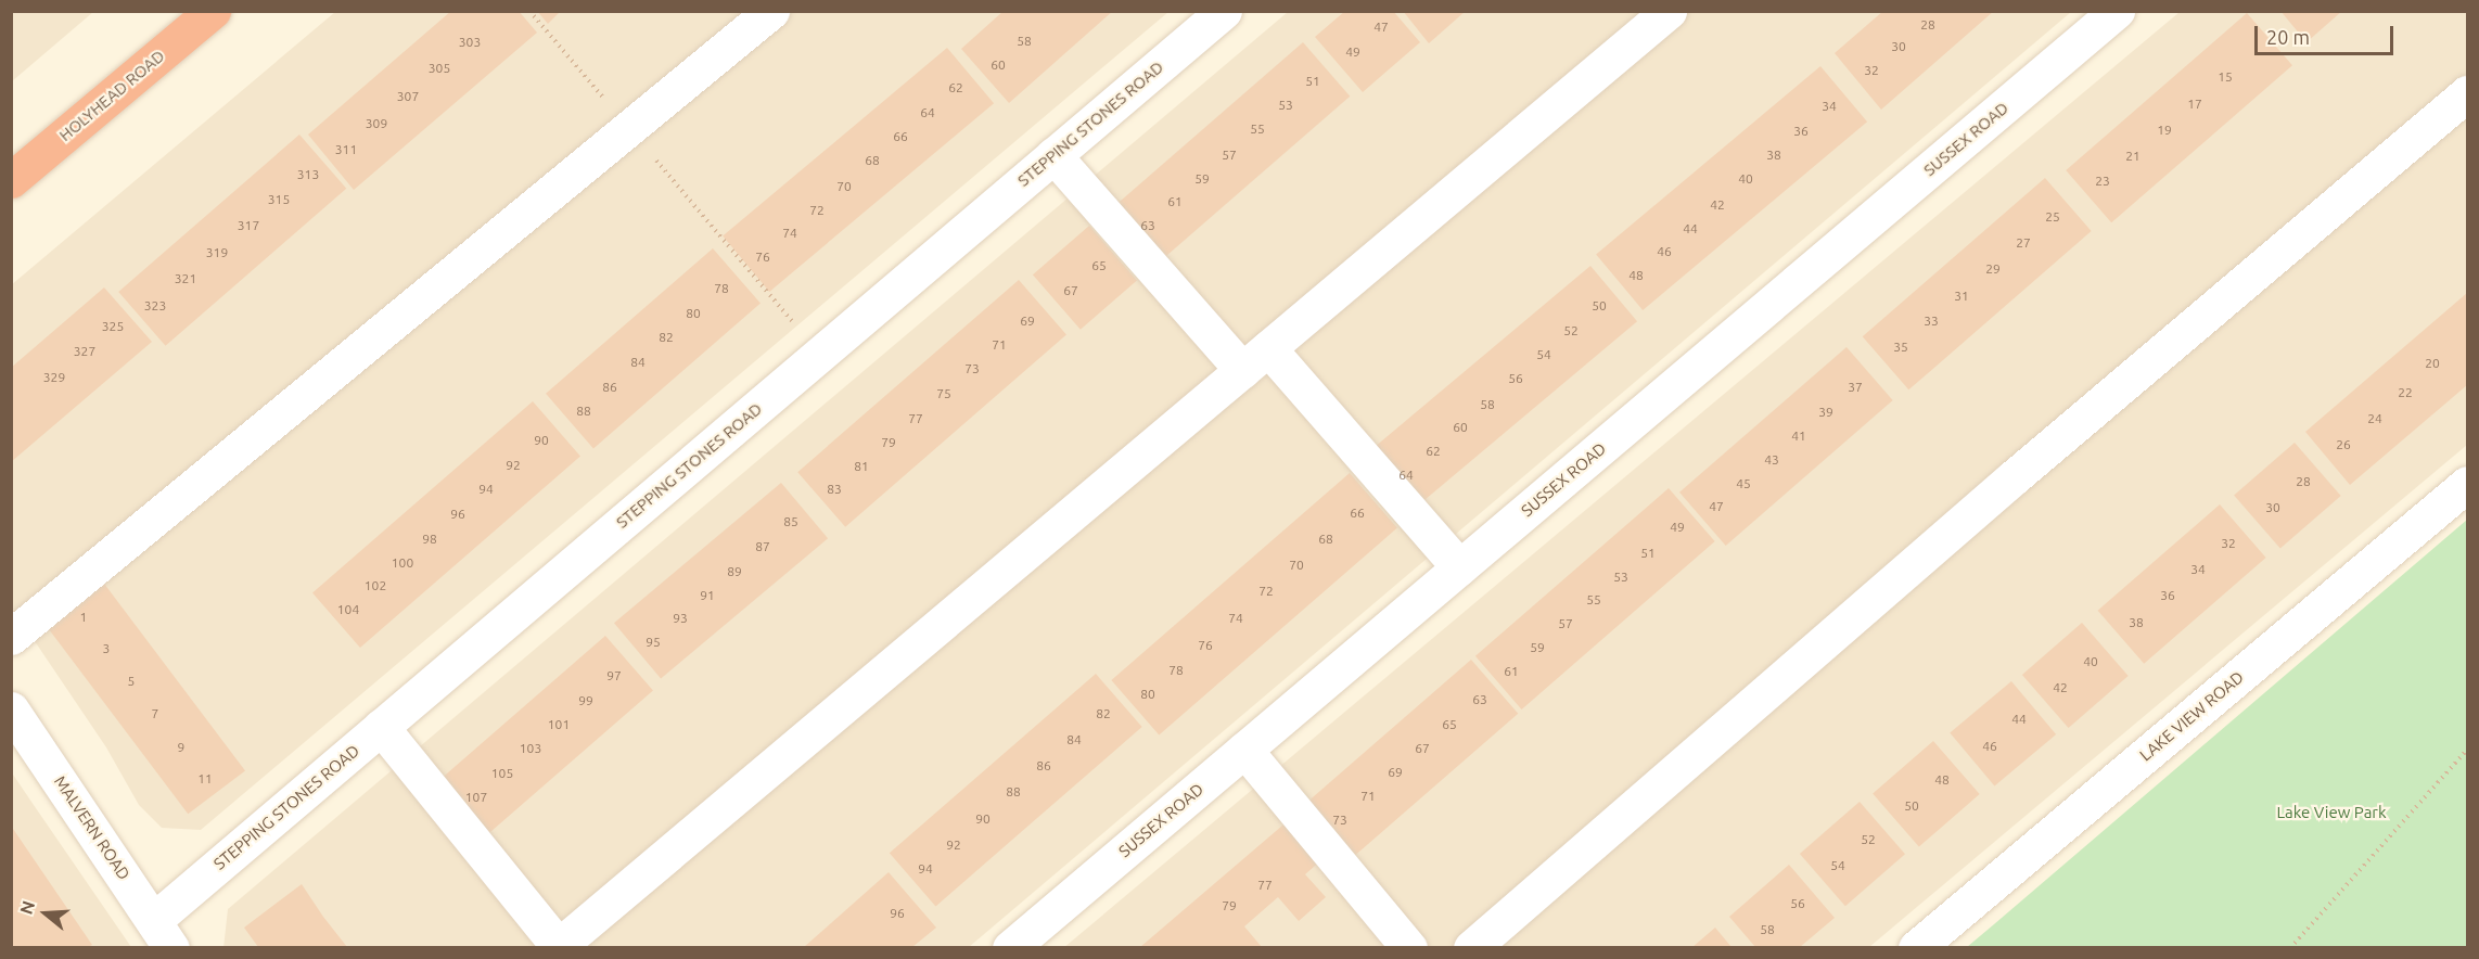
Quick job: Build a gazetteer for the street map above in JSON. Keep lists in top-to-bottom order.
{
  "streets": {
    "highway": ["HOLYHEAD ROAD"],
    "street": [
      "STEPPING STONES ROAD",
      "SUSSEX ROAD",
      "LAKE VIEW ROAD",
      "MALVERN ROAD"
    ]
  },
  "crossings": [
    ["STEPPING STONES ROAD", "MALVERN ROAD"]
  ],
  "parks": ["Lake View Park"],
  "house_numbers": [
    "28",
    "47",
    "58",
    "303",
    "30",
    "49",
    "60",
    "305",
    "32",
    "15",
    "51",
    "62",
    "307",
    "17",
    "53",
    "34",
    "64",
    "309",
    "55",
    "19",
    "36",
    "66",
    "311",
    "57",
    "38",
    "21",
    "68",
    "313",
    "59",
    "40",
    "23",
    "70",
    "315",
    "61",
    "42",
    "72",
    "25",
    "317",
    "63",
    "44",
    "74",
    "27",
    "46",
    "319",
    "76",
    "65",
    "29",
    "48",
    "321",
    "78",
    "67",
    "31",
    "323",
    "50",
    "80",
    "69",
    "33",
    "325",
    "52",
    "82",
    "71",
    "35",
    "327",
    "54",
    "84",
    "20",
    "73",
    "329",
    "56",
    "86",
    "37",
    "22",
    "75",
    "58",
    "88",
    "39",
    "77",
    "24",
    "60",
    "41",
    "90",
    "79",
    "26",
    "62",
    "43",
    "92",
    "81",
    "64",
    "28",
    "45",
    "94",
    "83",
    "47",
    "30",
    "66",
    "96",
    "85",
    "49",
    "98",
    "68",
    "32",
    "87",
    "51",
    "100",
    "70",
    "34",
    "89",
    "53",
    "102",
    "72",
    "91",
    "36",
    "55",
    "104",
    "1",
    "93",
    "74",
    "38",
    "57",
    "95",
    "76",
    "59",
    "3",
    "40",
    "78",
    "61",
    "97",
    "5",
    "42",
    "80",
    "63",
    "99",
    "7",
    "82",
    "44",
    "101",
    "65",
    "84",
    "46",
    "9",
    "103",
    "67",
    "86",
    "69",
    "105",
    "11",
    "48",
    "88",
    "71",
    "107",
    "50",
    "90",
    "73",
    "52",
    "92",
    "54",
    "94",
    "77",
    "56",
    "79",
    "96",
    "58"
  ],
  "scale_bar": "20 m",
  "north": "left"
}
